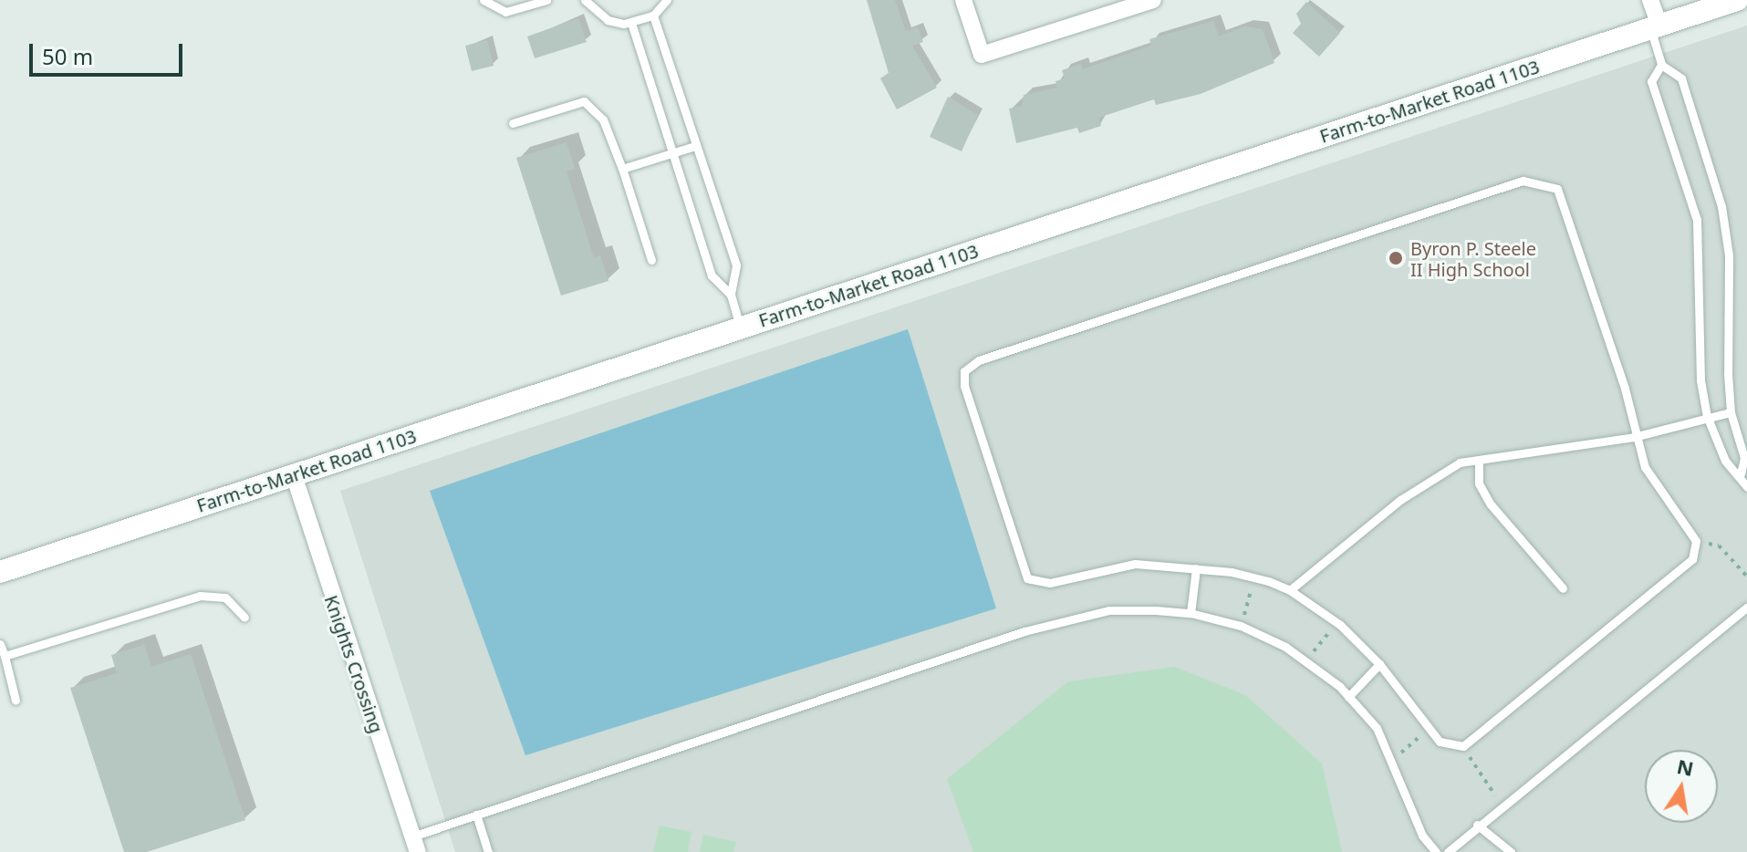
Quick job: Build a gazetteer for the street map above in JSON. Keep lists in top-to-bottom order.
{
  "streets": {
    "main road": ["Farm-to-Market Road 1103"],
    "street": ["Knights Crossing"]
  },
  "crossings": [
    ["Farm-to-Market Road 1103", "Knights Crossing"]
  ],
  "places": ["Byron P. Steele II High School"],
  "scale_bar": "50 m",
  "north": "top"
}
